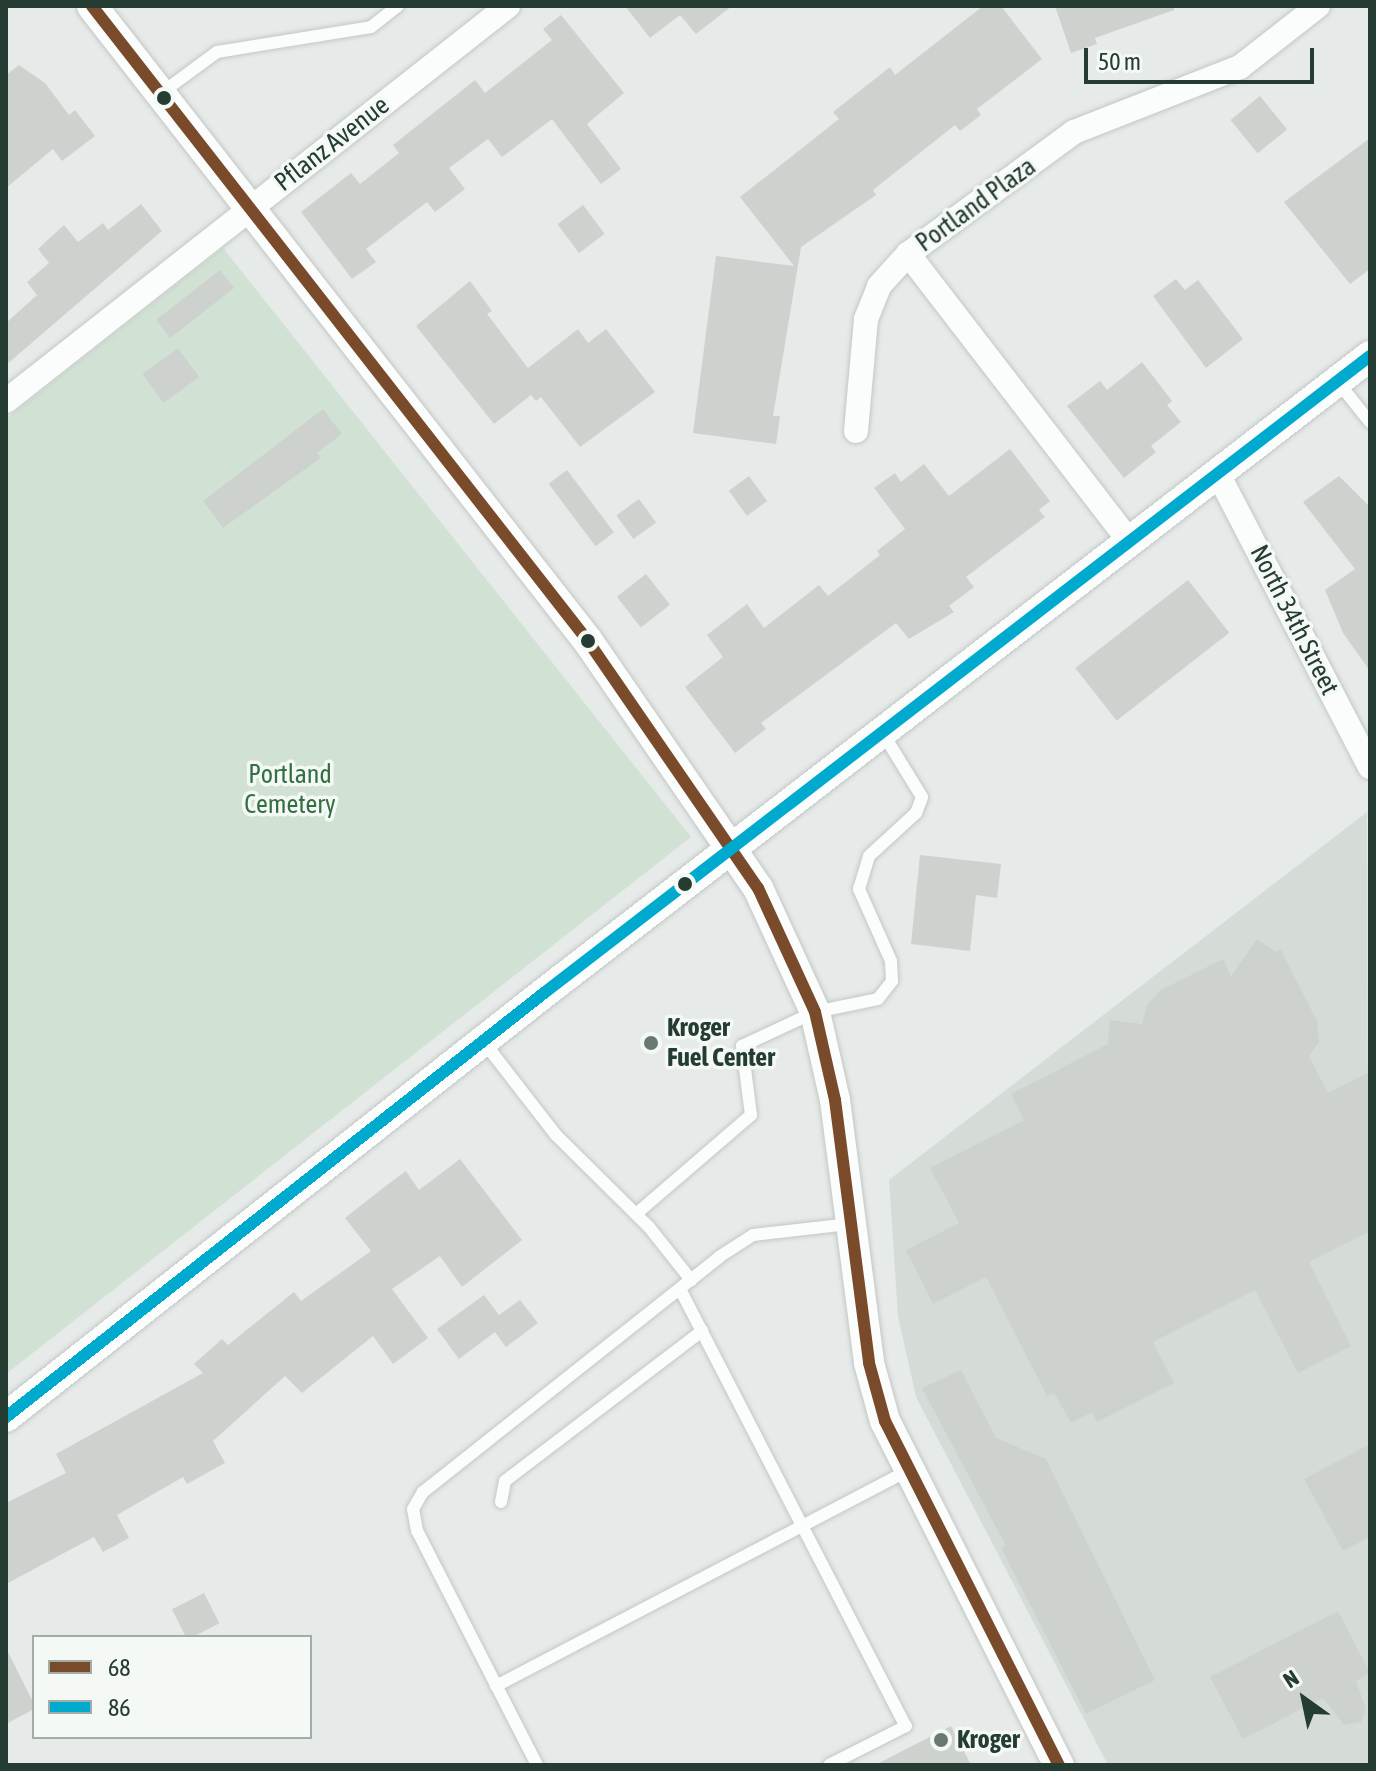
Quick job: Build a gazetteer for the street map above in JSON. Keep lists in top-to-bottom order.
{
  "streets": {
    "street": ["Pflanz Avenue", "Portland Plaza", "North 34th Street"]
  },
  "parks": ["Portland Cemetery"],
  "places": ["Kroger Fuel Center", "Kroger"],
  "lines": ["transit line 68", "transit line 86"],
  "legend": ["68", "86"],
  "scale_bar": "50 m",
  "north": "top left"
}
